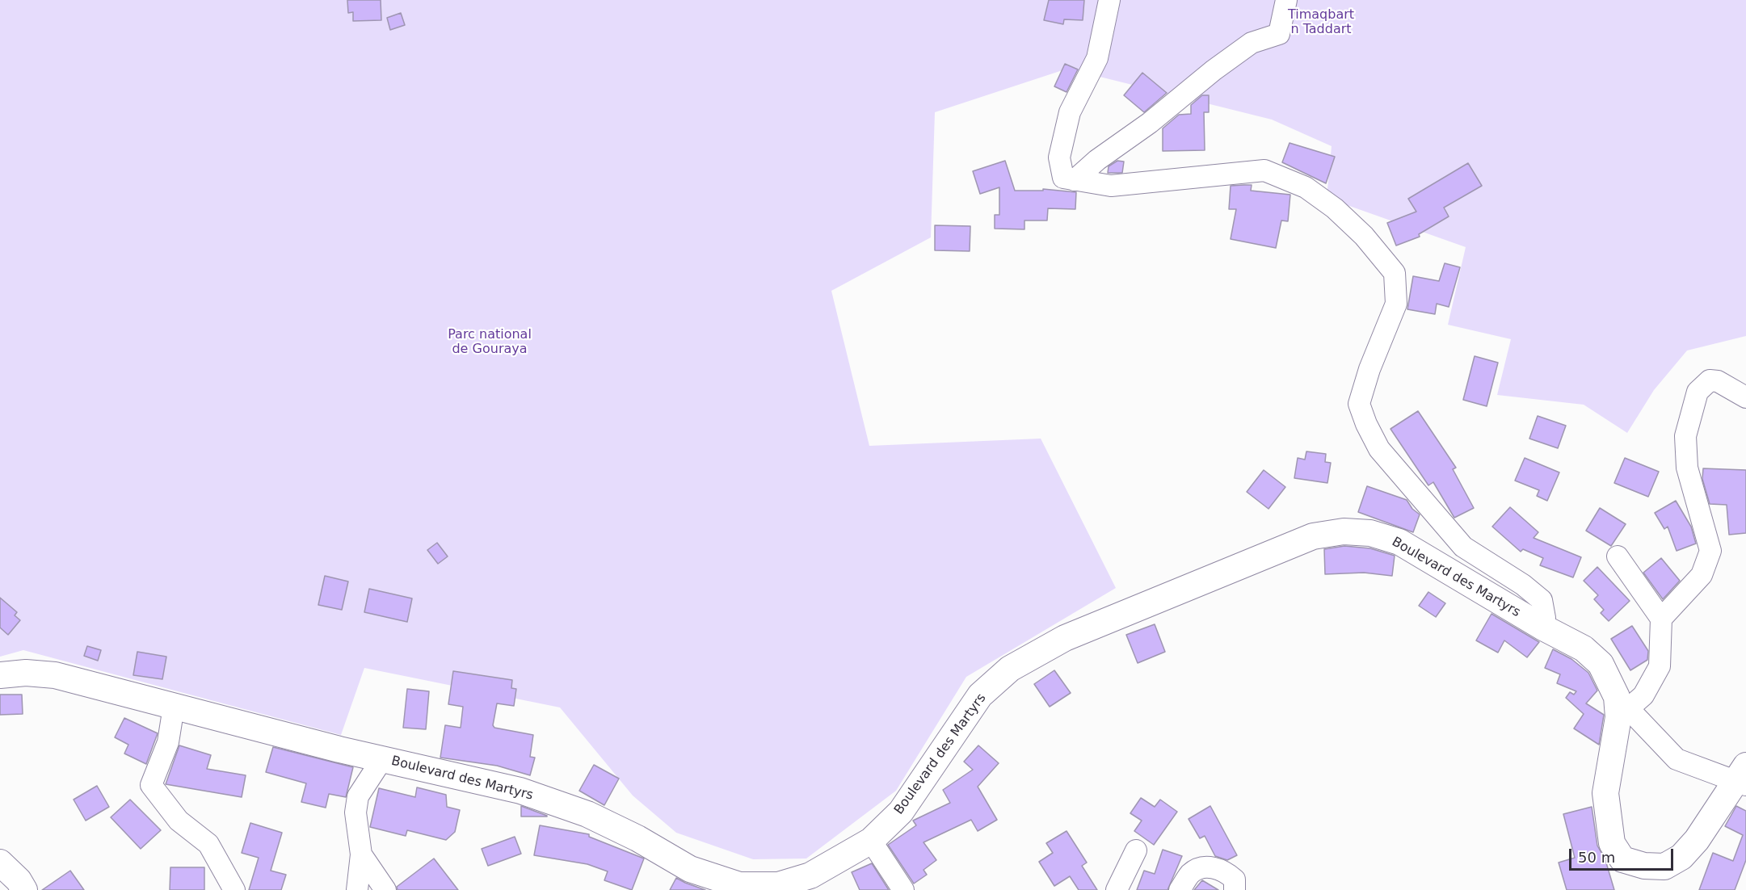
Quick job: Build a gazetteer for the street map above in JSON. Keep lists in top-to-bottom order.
{
  "streets": {
    "main road": ["Boulevard des Martyrs"]
  },
  "parks": ["Timaqbart n Taddart", "Parc national de Gouraya"],
  "scale_bar": "50 m"
}
